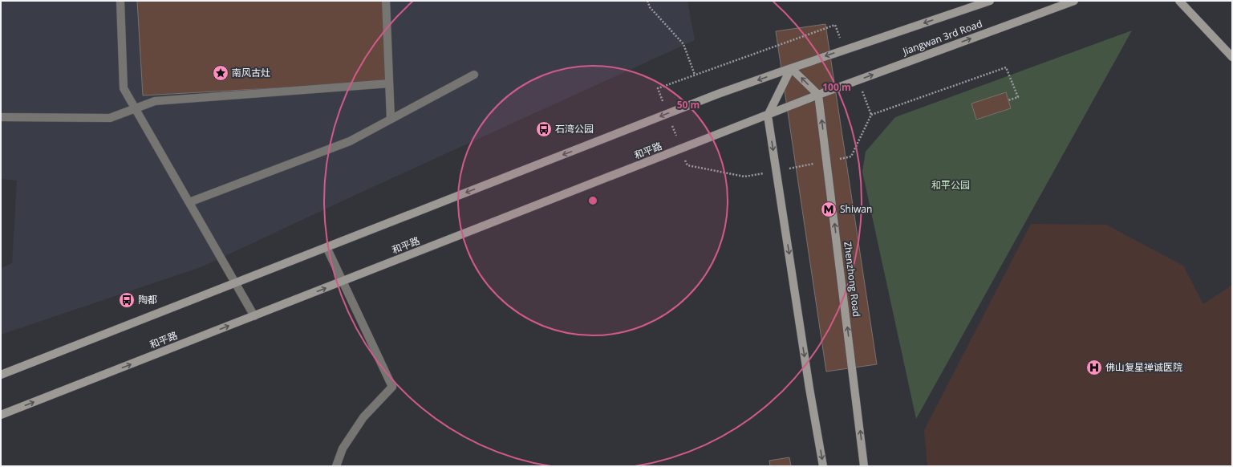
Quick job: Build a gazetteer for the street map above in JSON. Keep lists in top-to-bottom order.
{
  "streets": {
    "main road": ["Jiangwan 3rd Road", "和平路", "Zhenzhong Road"]
  },
  "crossings": [
    ["Jiangwan 3rd Road", "和平路"],
    ["Jiangwan 3rd Road", "Zhenzhong Road"],
    ["和平路", "Zhenzhong Road"]
  ],
  "parks": ["和平公园"],
  "places": {
    "place": ["南风古灶"],
    "bus stop": ["石湾公园", "陶都"],
    "metro station": ["Shiwan"],
    "hospital": ["佛山复星禅诚医院"]
  },
  "rings": ["100 m", "50 m"]
}
